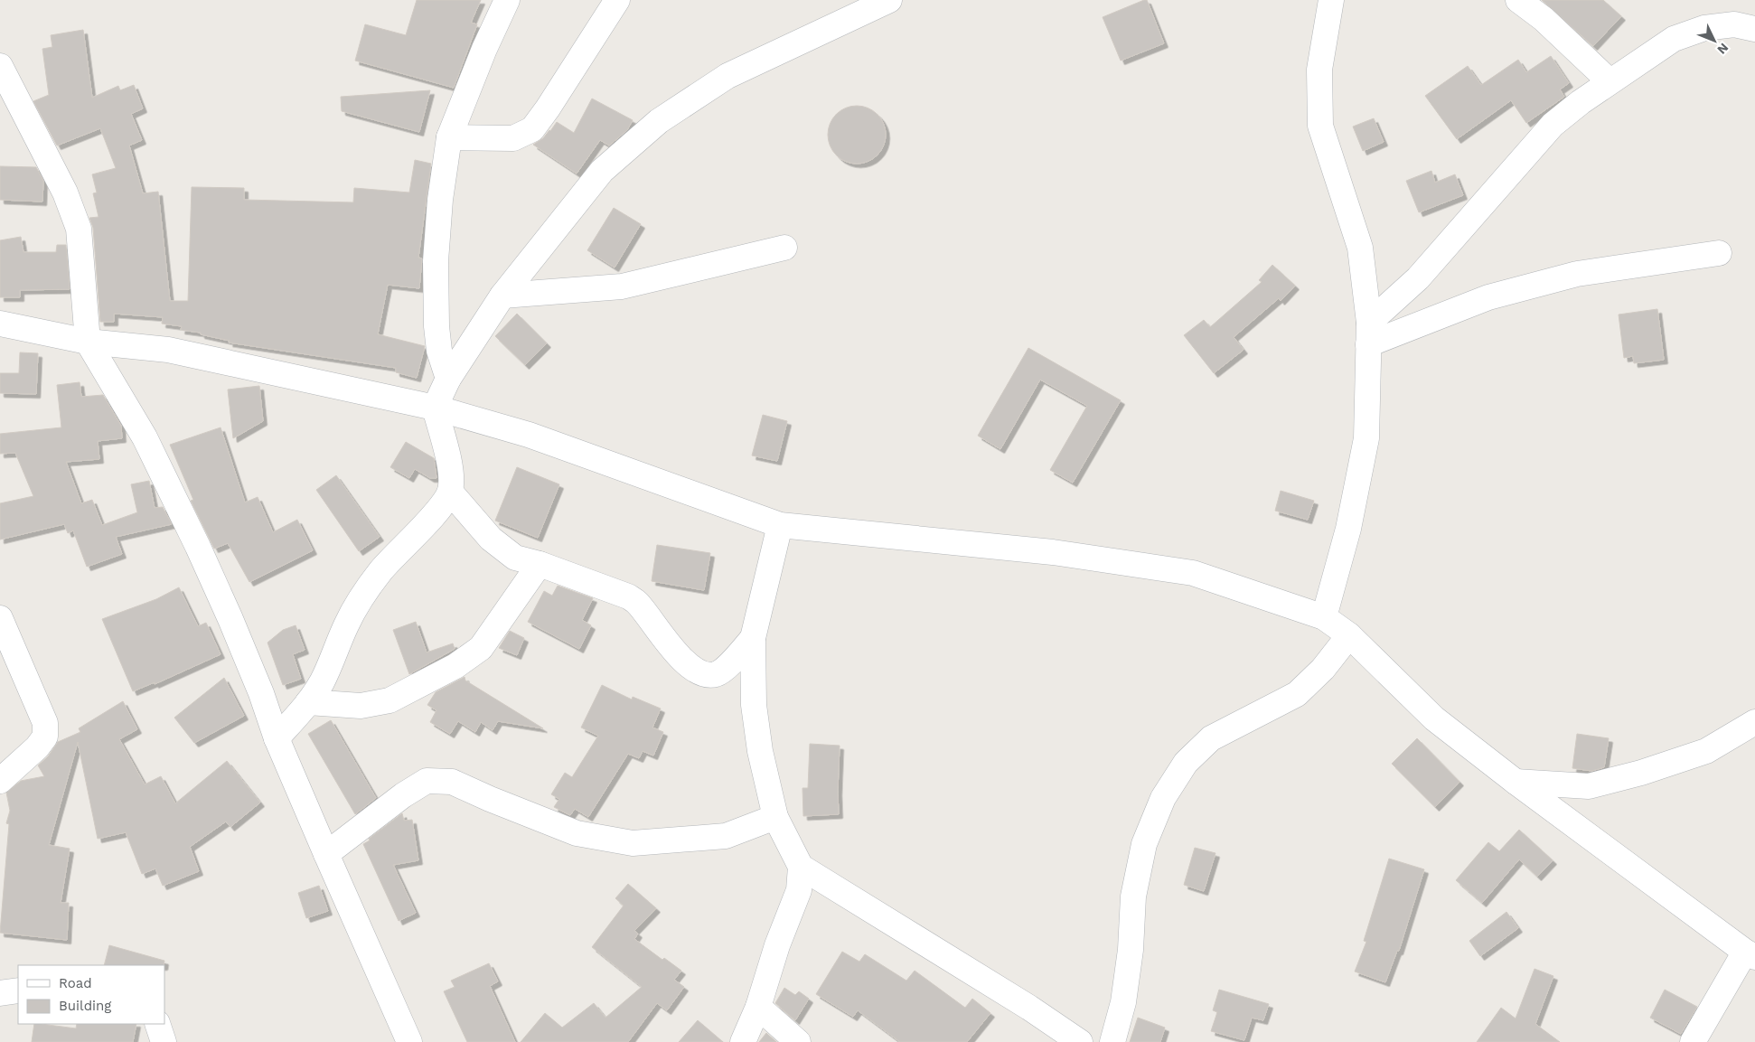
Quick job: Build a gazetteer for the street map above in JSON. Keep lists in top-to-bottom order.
{
  "legend": ["Road", "Building"],
  "north": "bottom right"
}
